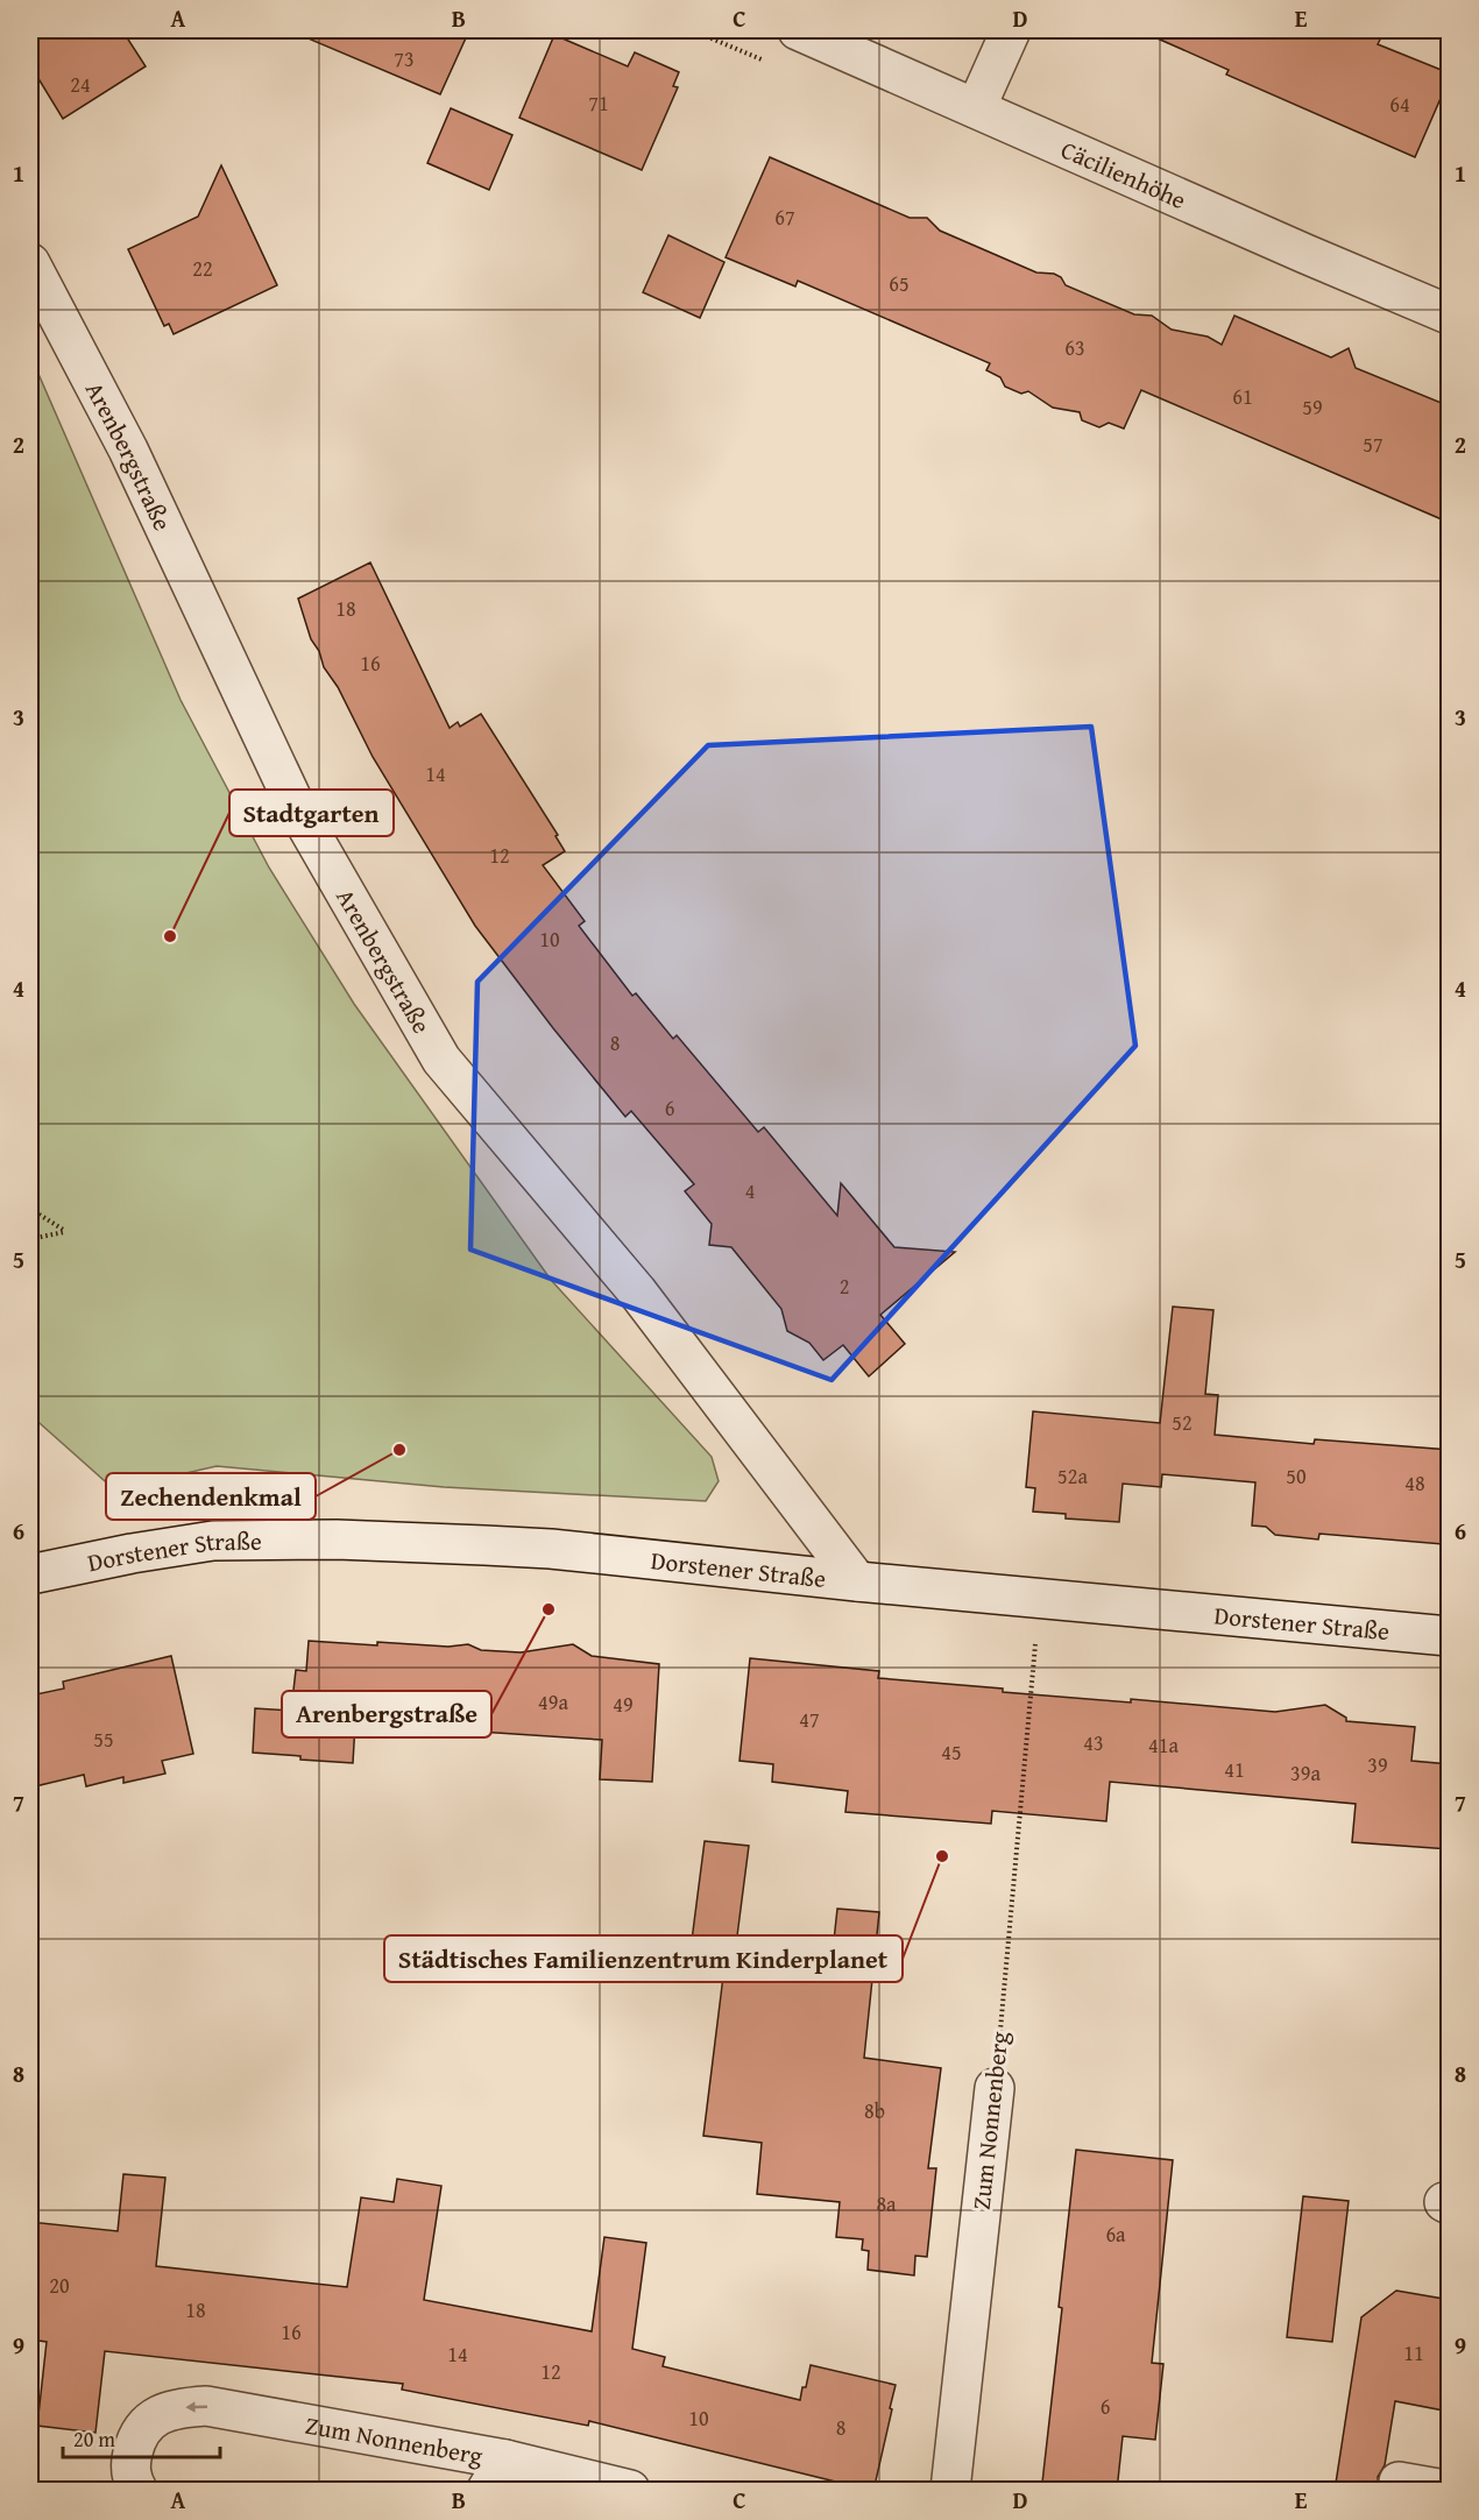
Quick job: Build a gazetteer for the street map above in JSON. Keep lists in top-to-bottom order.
{
  "streets": {
    "street": [
      "Cäcilienhöhe",
      "Arenbergstraße",
      "Dorstener Straße",
      "Zum Nonnenberg"
    ]
  },
  "crossings": [
    ["Arenbergstraße", "Dorstener Straße"],
    ["Dorstener Straße", "Zum Nonnenberg"]
  ],
  "places": [
    "Stadtgarten",
    "Zechendenkmal",
    "Arenbergstraße",
    "Städtisches Familienzentrum Kinderplanet"
  ],
  "house_numbers": [
    "73",
    "24",
    "71",
    "64",
    "67",
    "22",
    "65",
    "63",
    "61",
    "59",
    "57",
    "18",
    "16",
    "14",
    "12",
    "10",
    "8",
    "6",
    "4",
    "2",
    "52",
    "52a",
    "50",
    "48",
    "49a",
    "49",
    "47",
    "55",
    "43",
    "41a",
    "45",
    "39",
    "41",
    "39a",
    "8b",
    "8a",
    "6a",
    "20",
    "18",
    "16",
    "11",
    "14",
    "12",
    "6",
    "10",
    "8"
  ],
  "scale_bar": "20 m",
  "grid": {
    "columns": [
      "A",
      "B",
      "C",
      "D",
      "E"
    ],
    "rows": [
      "1",
      "2",
      "3",
      "4",
      "5",
      "6",
      "7",
      "8",
      "9"
    ]
  }
}
